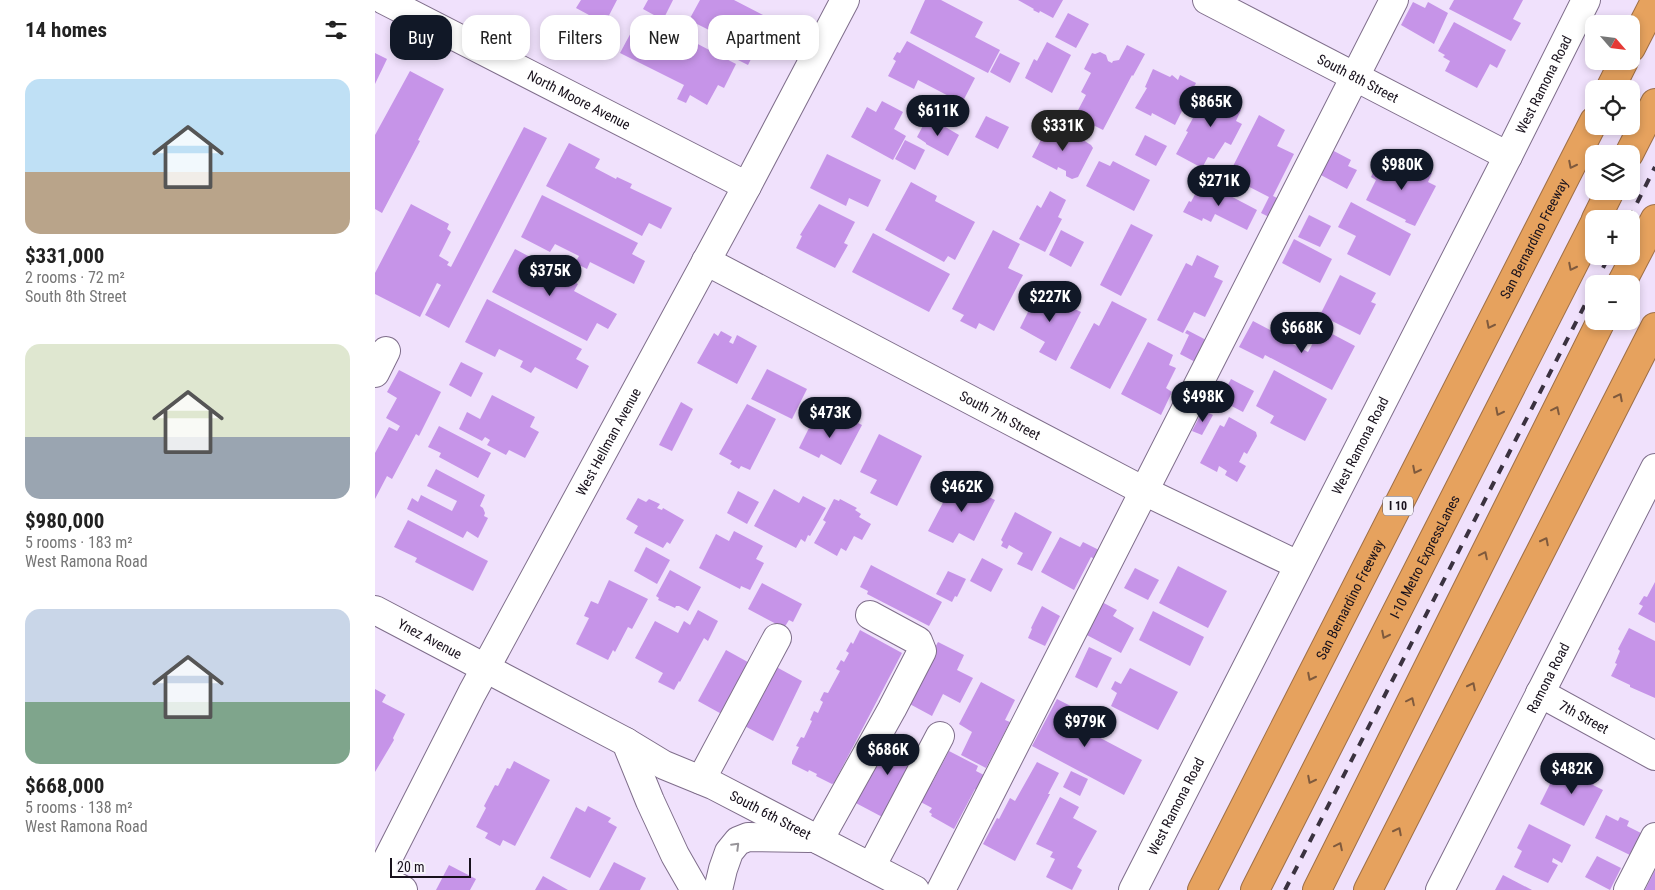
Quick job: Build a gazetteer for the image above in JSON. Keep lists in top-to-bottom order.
{
  "streets": {
    "highway": ["San Bernardino Freeway", "I 10", "I-10 Metro ExpressLanes"],
    "street": [
      "South 8th Street",
      "West Ramona Road",
      "North Moore Avenue",
      "South 7th Street",
      "West Hellman Avenue",
      "Ynez Avenue",
      "Ramona Road",
      "7th Street",
      "South 6th Street"
    ]
  },
  "crossings": [
    ["South 8th Street", "West Ramona Road"],
    ["West Ramona Road", "South 7th Street"],
    ["North Moore Avenue", "West Hellman Avenue"],
    ["South 7th Street", "West Hellman Avenue"],
    ["West Hellman Avenue", "Ynez Avenue"],
    ["West Hellman Avenue", "South 6th Street"],
    ["Ynez Avenue", "South 6th Street"],
    ["Ramona Road", "7th Street"]
  ],
  "scale_bar": "20 m",
  "north": "bottom right",
  "page": {
    "heading": "14 homes",
    "map_buttons": ["+", "−"],
    "chip": [
      "Buy",
      "Rent",
      "Filters",
      "New",
      "Apartment"
    ],
    "list": [
      {
        "name": "$331,000",
        "note": "2 rooms · 72 m² · South 8th Street"
      },
      {
        "name": "$980,000",
        "note": "5 rooms · 183 m² · West Ramona Road"
      },
      {
        "name": "$668,000",
        "note": "5 rooms · 138 m² · West Ramona Road"
      }
    ],
    "price": [
      "$865K",
      "$611K",
      "$331K",
      "$980K",
      "$271K",
      "$375K",
      "$227K",
      "$668K",
      "$498K",
      "$473K",
      "$462K",
      "$979K",
      "$686K",
      "$482K"
    ],
    "scale": "20 m"
  }
}
